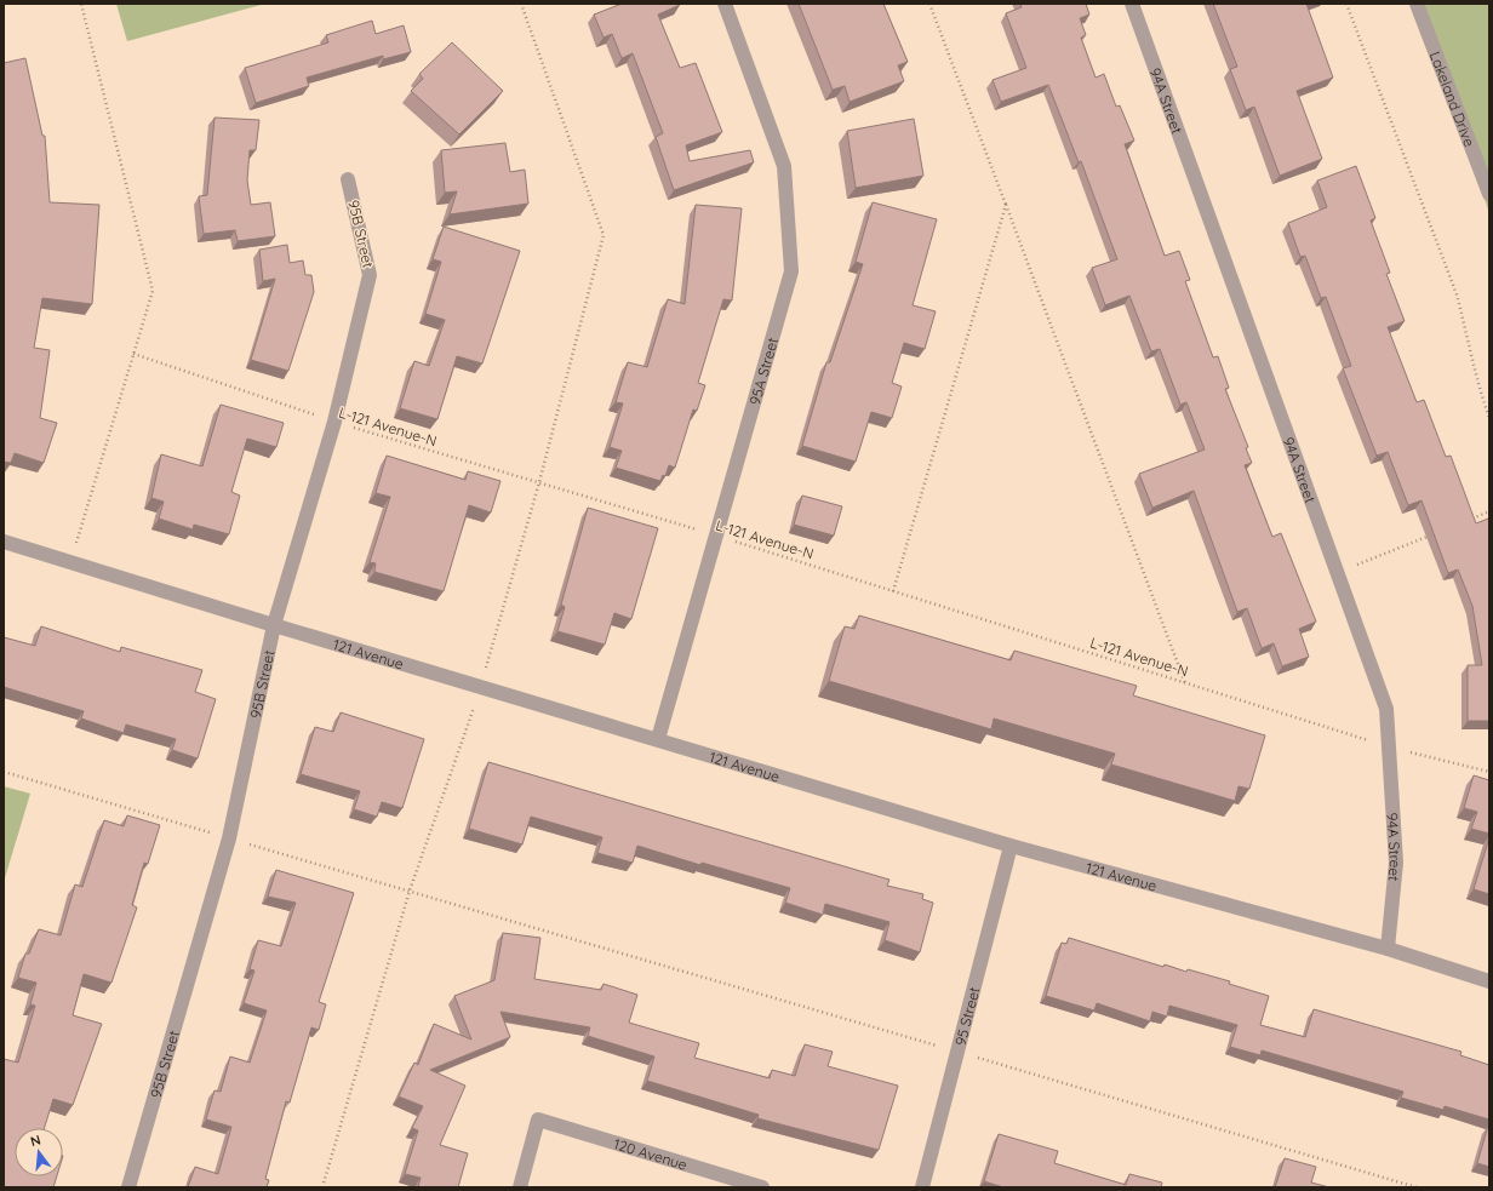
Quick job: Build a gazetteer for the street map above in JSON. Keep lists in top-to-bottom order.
{
  "streets": {
    "street": [
      "Lakeland Drive",
      "94A Street",
      "95B Street",
      "95A Street",
      "121 Avenue",
      "95 Street",
      "120 Avenue"
    ],
    "path": ["L-121 Avenue-N"]
  },
  "crossings": [
    ["94A Street", "L-121 Avenue-N"],
    ["94A Street", "121 Avenue"],
    ["95B Street", "L-121 Avenue-N"],
    ["95B Street", "121 Avenue"],
    ["95A Street", "L-121 Avenue-N"],
    ["95A Street", "121 Avenue"],
    ["121 Avenue", "95 Street"]
  ],
  "north": "top"
}
